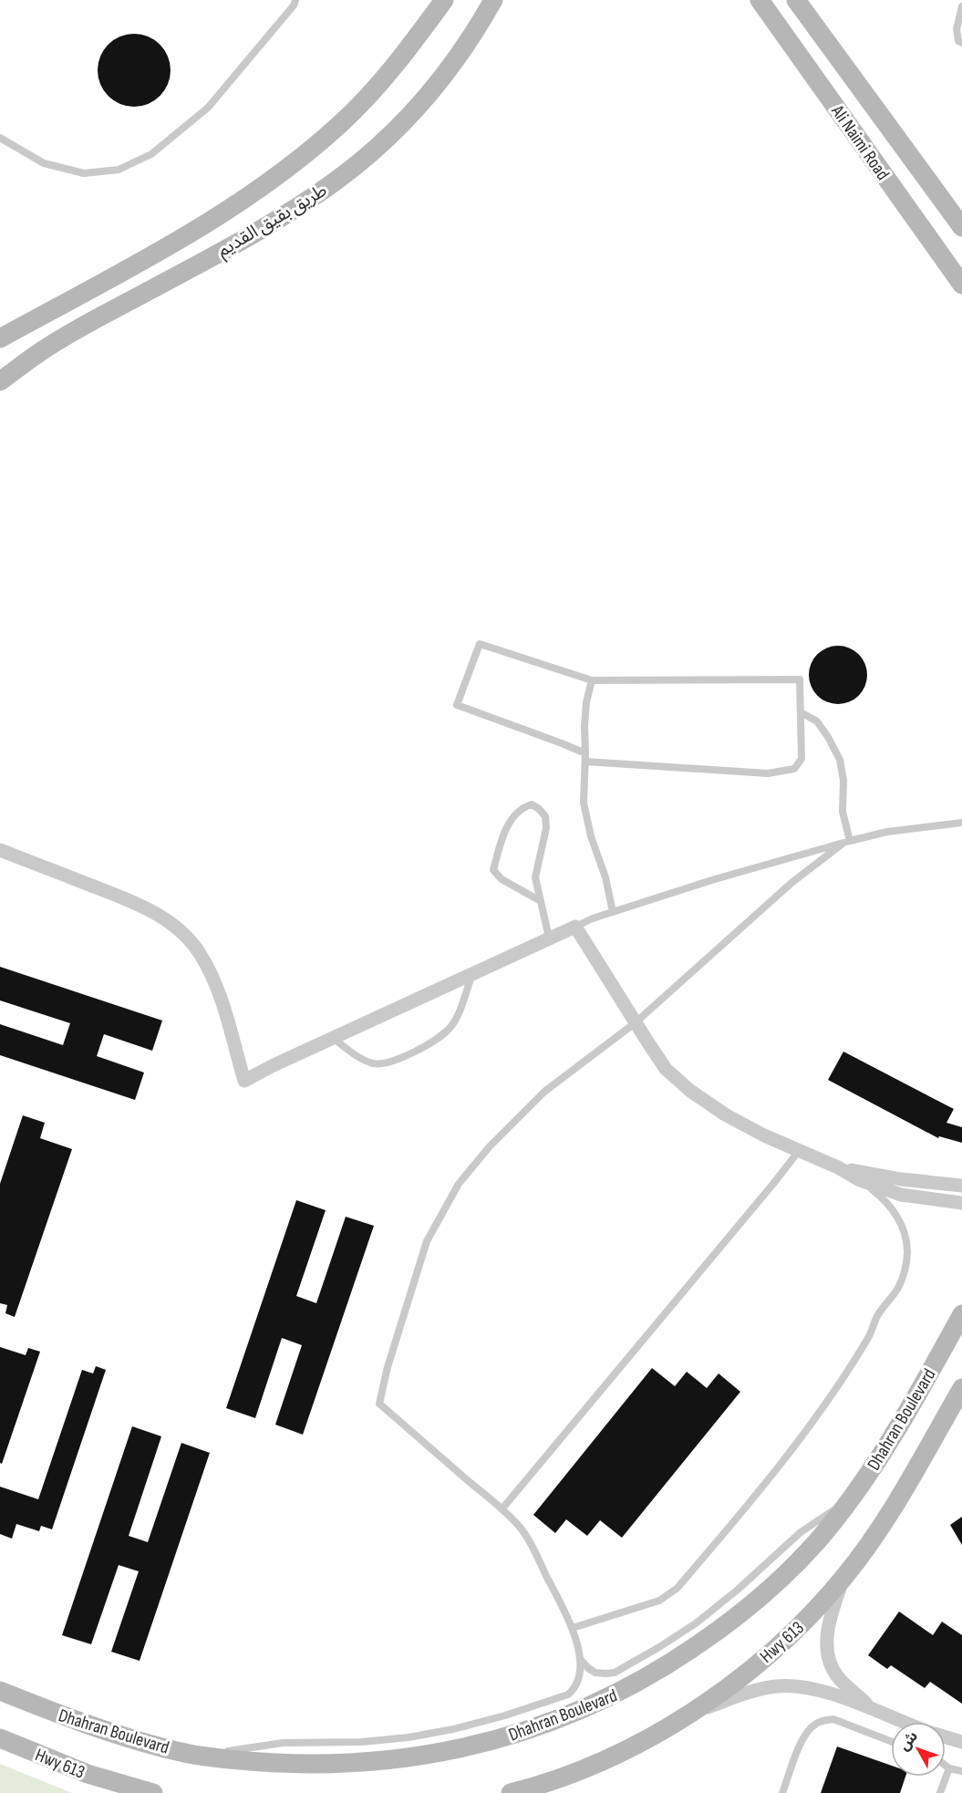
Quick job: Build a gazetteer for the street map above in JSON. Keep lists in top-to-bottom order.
{
  "streets": {
    "main road": [
      "Ali Naimi Road",
      "طريق بقيق القديم",
      "Dhahran Boulevard",
      "Hwy 613"
    ]
  },
  "north": "top left"
}
